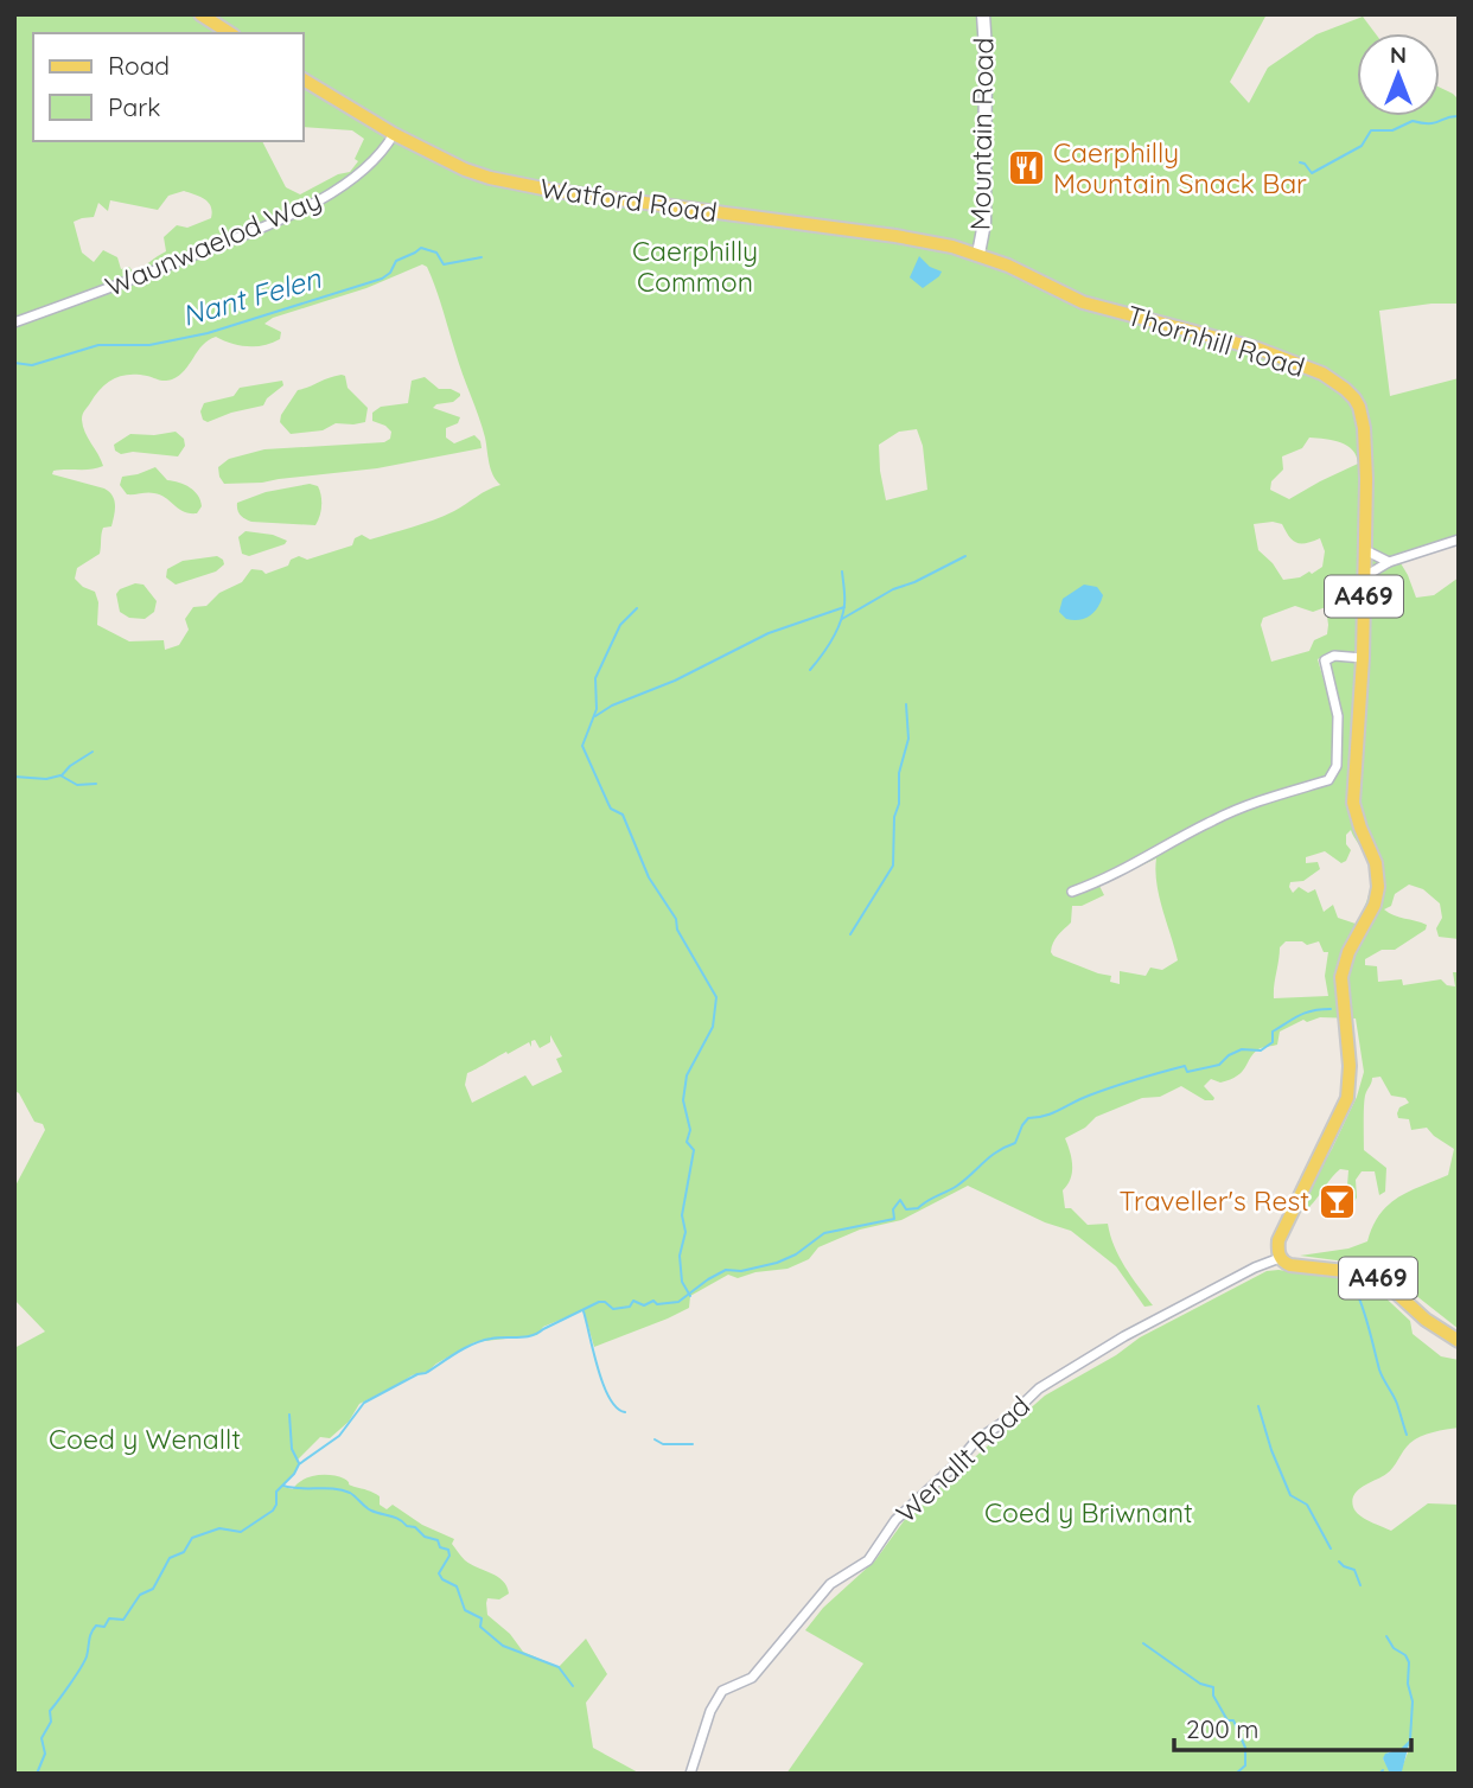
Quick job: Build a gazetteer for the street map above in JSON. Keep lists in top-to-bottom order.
{
  "streets": {
    "main road": [
      "Mountain Road",
      "Watford Road",
      "Thornhill Road",
      "A469"
    ],
    "street": ["Waunwaelod Way", "Wenallt Road"]
  },
  "crossings": [
    ["Mountain Road", "Watford Road"],
    ["Mountain Road", "Thornhill Road"],
    ["Watford Road", "Waunwaelod Way"],
    ["Watford Road", "Thornhill Road"],
    ["Thornhill Road", "A469"],
    ["Thornhill Road", "Wenallt Road"],
    ["A469", "Wenallt Road"]
  ],
  "water": ["Nant Felen"],
  "parks": ["Caerphilly Common", "Coed y Wenallt", "Coed y Briwnant"],
  "places": {
    "restaurant": ["Caerphilly Mountain Snack Bar"],
    "bar": ["Traveller's Rest"]
  },
  "legend": ["Road", "Park"],
  "scale_bar": "200 m",
  "north": "top"
}
